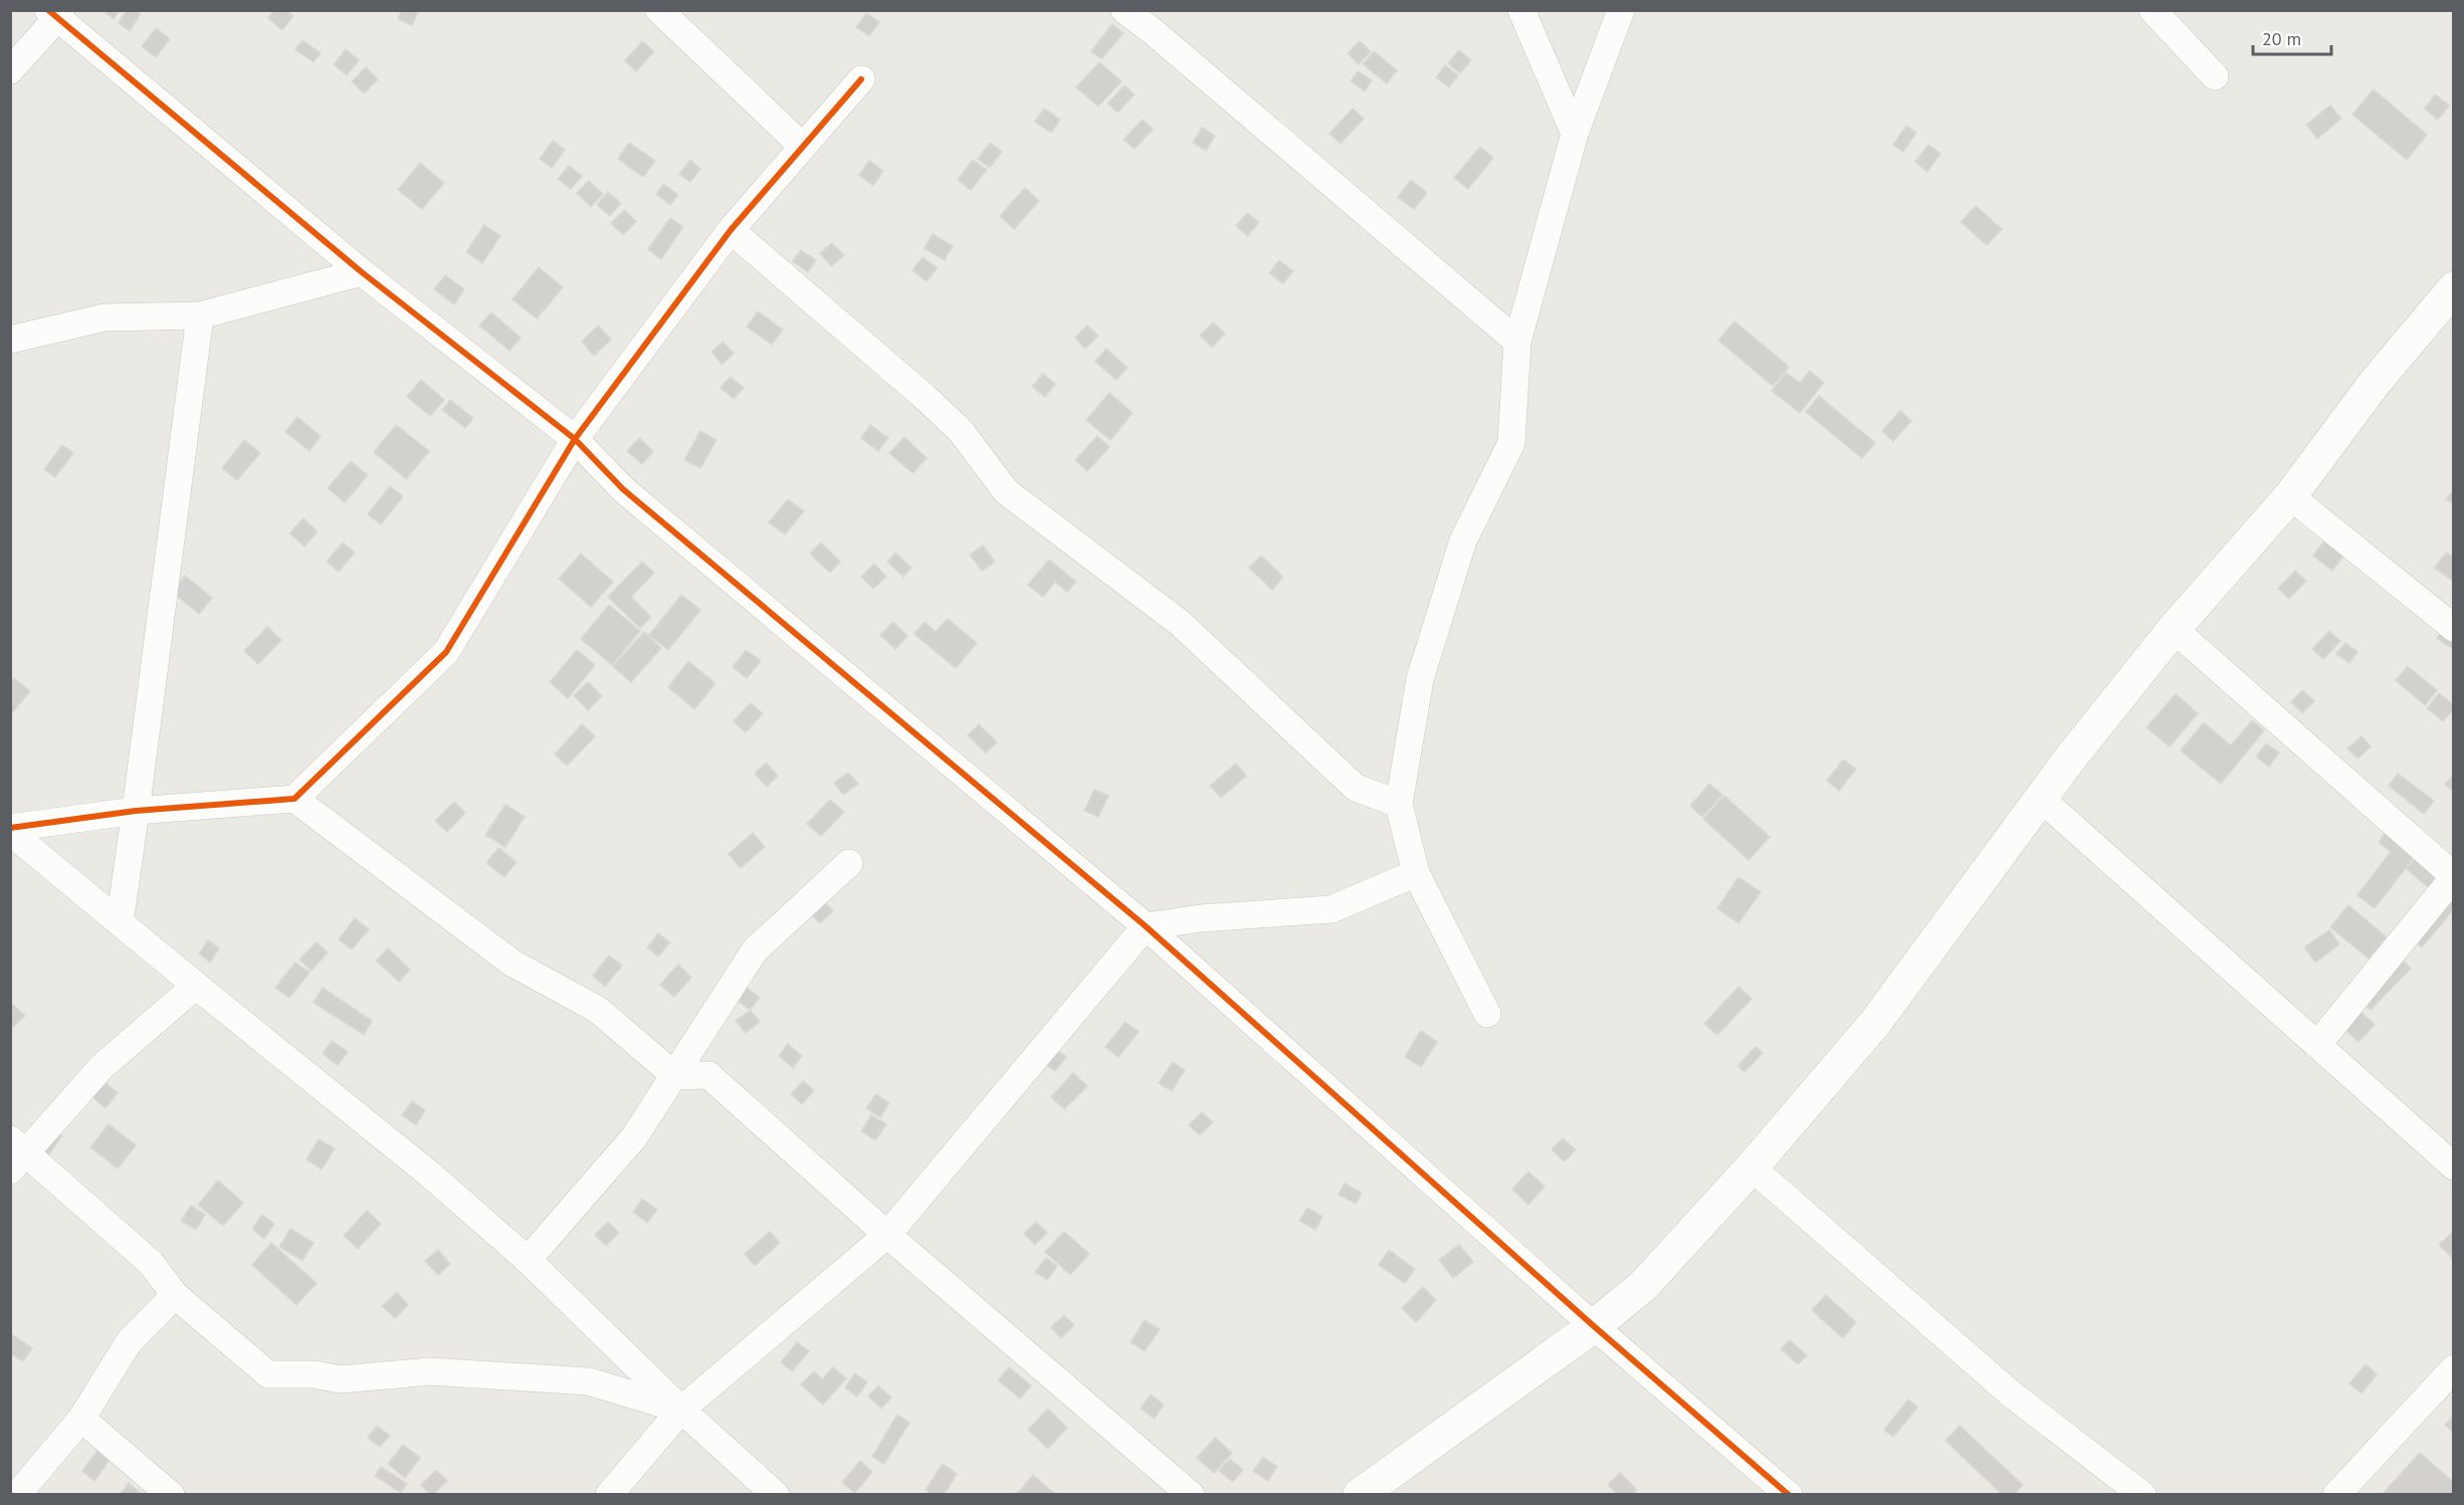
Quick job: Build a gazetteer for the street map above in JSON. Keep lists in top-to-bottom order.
{
  "scale_bar": "20 m"
}
